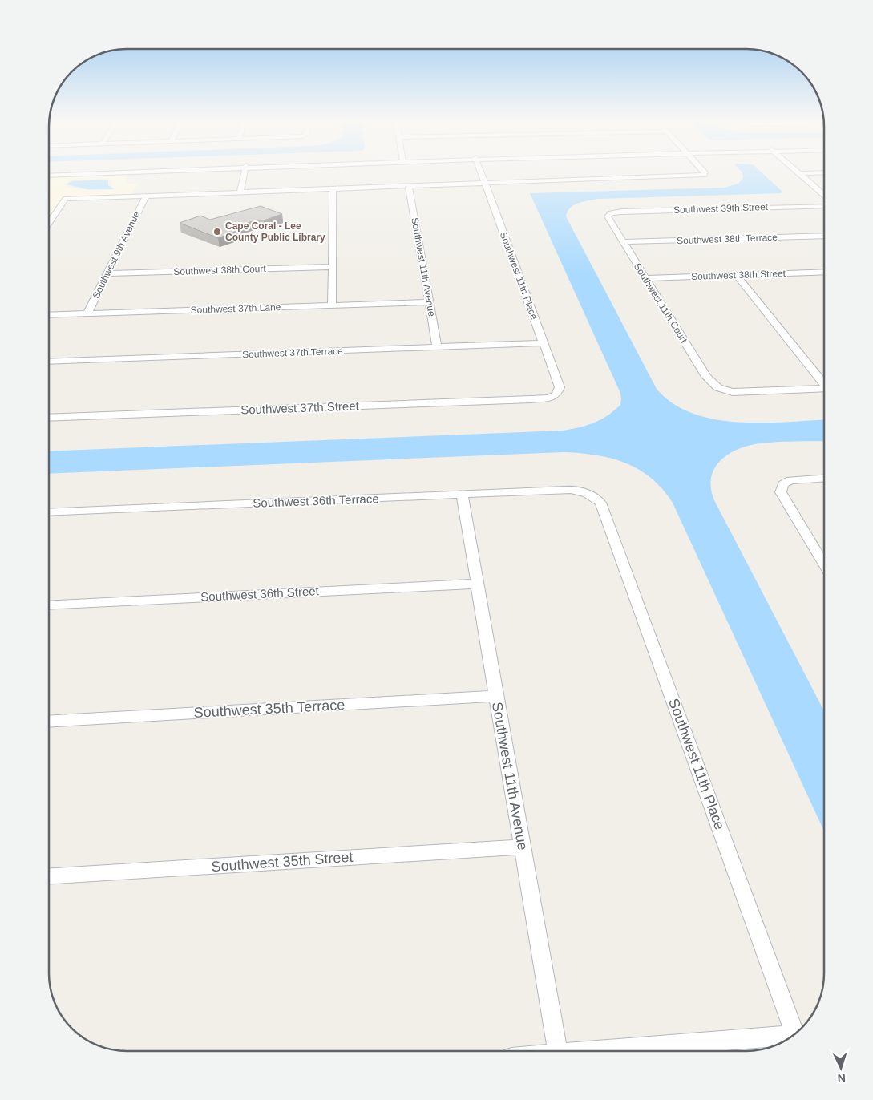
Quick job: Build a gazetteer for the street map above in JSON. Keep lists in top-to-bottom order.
{
  "streets": {
    "street": [
      "Southwest 39th Street",
      "Southwest 38th Terrace",
      "Southwest 9th Avenue",
      "Southwest 11th Avenue",
      "Southwest 38th Court",
      "Southwest 38th Street",
      "Southwest 11th Place",
      "Southwest 11th Court",
      "Southwest 37th Lane",
      "Southwest 37th Terrace",
      "Southwest 37th Street",
      "Southwest 36th Terrace",
      "Southwest 36th Street",
      "Southwest 35th Terrace",
      "Southwest 35th Street"
    ]
  },
  "crossings": [
    ["Southwest 39th Street", "Southwest 11th Court"],
    ["Southwest 38th Terrace", "Southwest 11th Court"],
    ["Southwest 9th Avenue", "Southwest 38th Court"],
    ["Southwest 9th Avenue", "Southwest 37th Lane"],
    ["Southwest 11th Avenue", "Southwest 37th Lane"],
    ["Southwest 11th Avenue", "Southwest 37th Terrace"],
    ["Southwest 11th Avenue", "Southwest 36th Terrace"],
    ["Southwest 11th Avenue", "Southwest 36th Street"],
    ["Southwest 11th Avenue", "Southwest 35th Terrace"],
    ["Southwest 11th Avenue", "Southwest 35th Street"],
    ["Southwest 38th Street", "Southwest 11th Court"],
    ["Southwest 11th Place", "Southwest 37th Terrace"],
    ["Southwest 11th Place", "Southwest 37th Street"],
    ["Southwest 11th Place", "Southwest 36th Terrace"]
  ],
  "places": ["Cape Coral - Lee County Public Library"],
  "north": "bottom"
}
